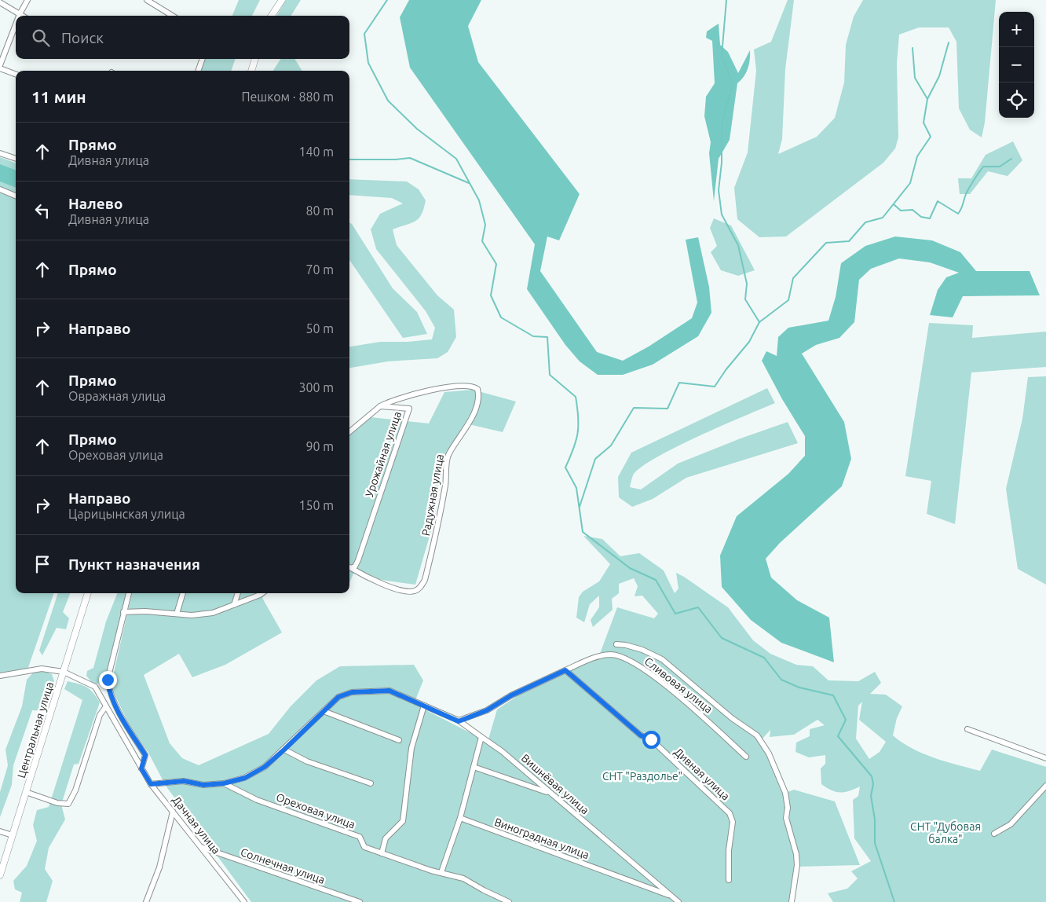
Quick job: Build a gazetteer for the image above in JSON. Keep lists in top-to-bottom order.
{
  "streets": {
    "street": [
      "Урожайная улица",
      "Радужная улица",
      "Сливовая улица",
      "Центральная улица",
      "Дивная улица",
      "Вишнёвая улица",
      "Ореховая улица",
      "Дачная улица",
      "Виноградная улица",
      "Солнечная улица"
    ]
  },
  "crossings": [
    ["Урожайная улица", "Радужная улица"],
    ["Сливовая улица", "Дивная улица"],
    ["Центральная улица", "Дачная улица"],
    ["Вишнёвая улица", "Ореховая улица"],
    ["Вишнёвая улица", "Виноградная улица"],
    ["Дачная улица", "Солнечная улица"]
  ],
  "parks": ["СНТ \"Раздолье\"", "СНТ \"Дубовая балка\""],
  "page": {
    "map_buttons": ["+", "−"],
    "search": "Поиск",
    "heading": ["11 мин", "Пешком · 880 m"],
    "list": [
      ["Прямо", "Дивная улица", "140 m"],
      ["Налево", "Дивная улица", "80 m"],
      ["Прямо", "70 m"],
      ["Направо", "50 m"],
      ["Прямо", "Овражная улица", "300 m"],
      ["Прямо", "Ореховая улица", "90 m"],
      ["Направо", "Царицынская улица", "150 m"],
      "Пункт назначения"
    ]
  }
}
